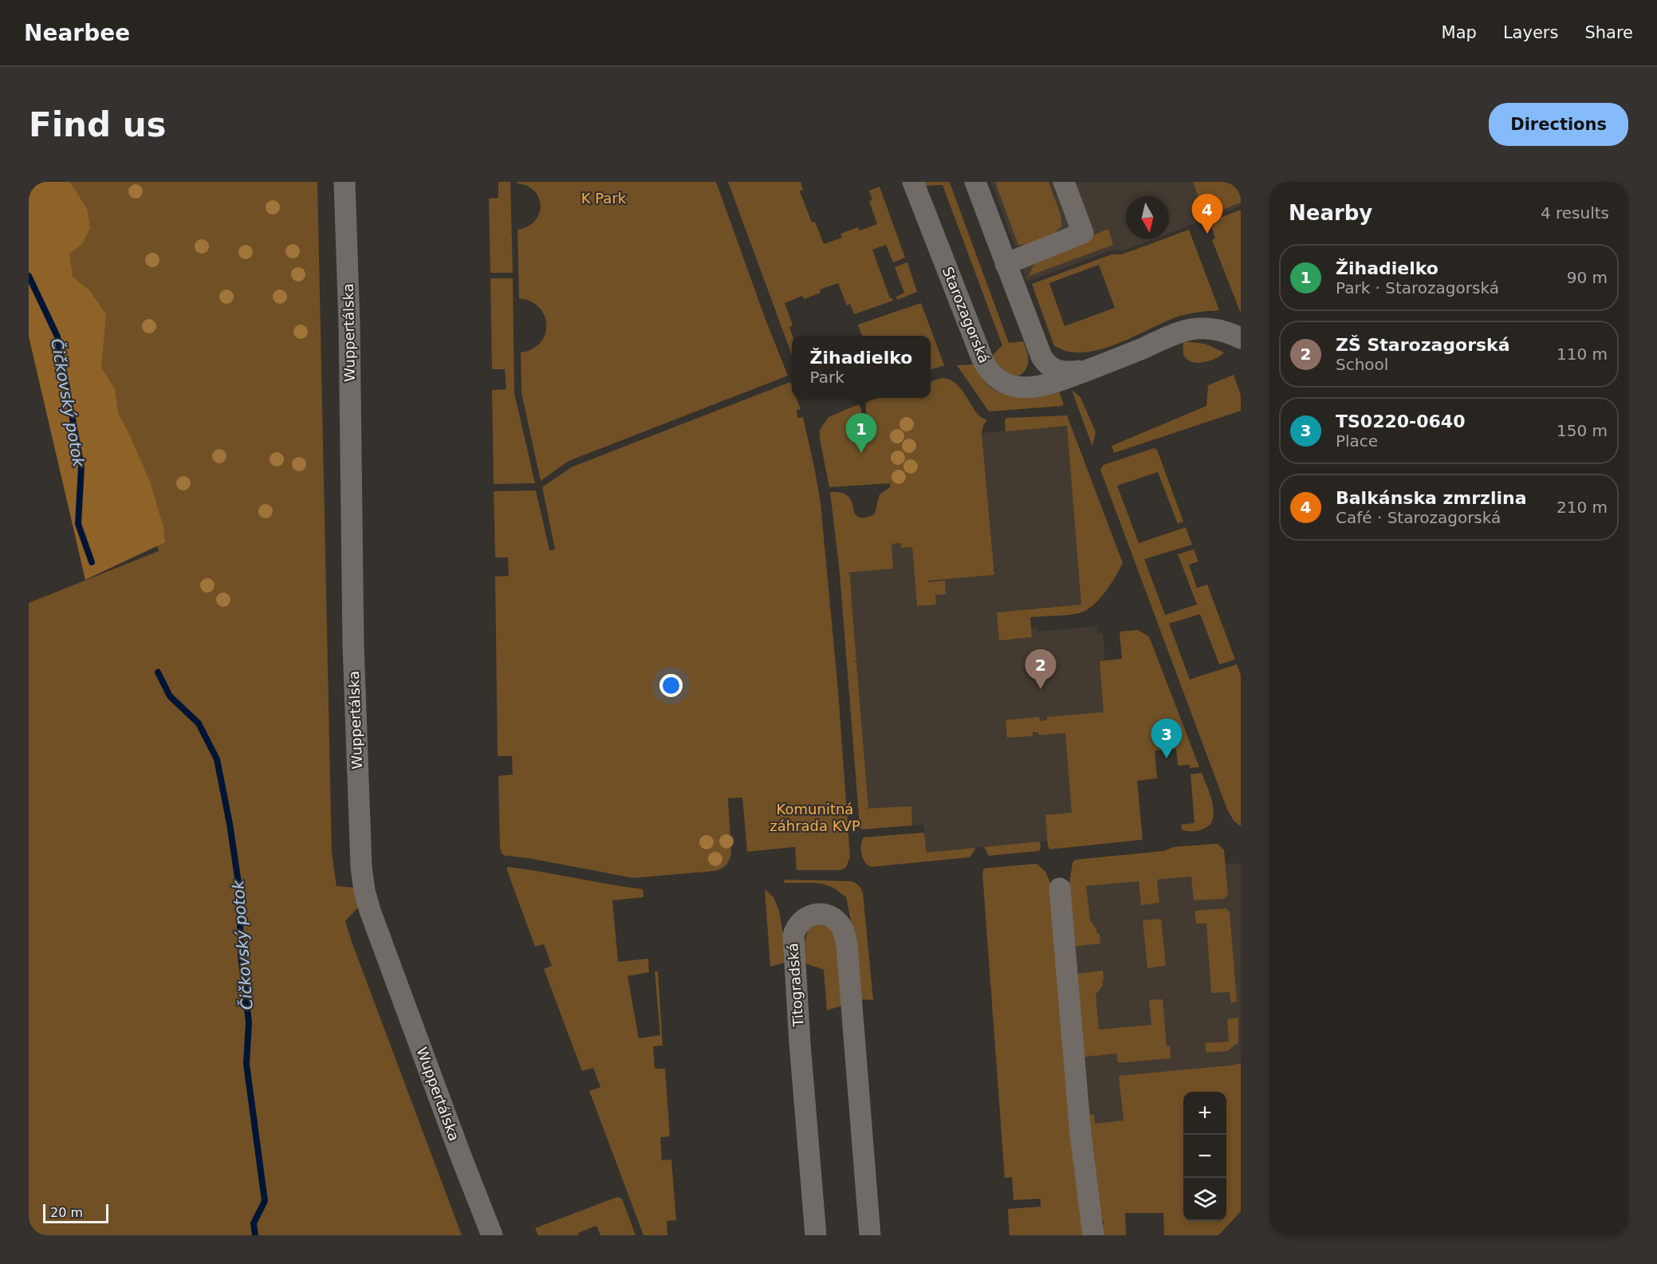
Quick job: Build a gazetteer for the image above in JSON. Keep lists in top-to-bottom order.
{
  "streets": {
    "street": ["Starozagorská", "Wuppertálska", "Titogradská"]
  },
  "water": ["Čičkovský potok"],
  "parks": ["K Park", "Komunitná záhrada KVP"],
  "scale_bar": "20 m",
  "north": "bottom",
  "page": {
    "header": "Nearbee",
    "nav": ["Map", "Layers", "Share"],
    "buttons": "Directions",
    "title": "Find us",
    "heading": ["Nearby", "4 results"],
    "pins": [
      "4",
      "1",
      "2",
      "3"
    ],
    "list": [
      {
        "mark": "1",
        "name": "Žihadielko",
        "note": "Park · Starozagorská",
        "value": "90 m"
      },
      {
        "mark": "2",
        "name": "ZŠ Starozagorská",
        "note": "School",
        "value": "110 m"
      },
      {
        "mark": "3",
        "name": "TS0220-0640",
        "note": "Place",
        "value": "150 m"
      },
      {
        "mark": "4",
        "name": "Balkánska zmrzlina",
        "note": "Café · Starozagorská",
        "value": "210 m"
      }
    ],
    "popup": ["Žihadielko", "Park"],
    "map_buttons": ["+", "−"],
    "scale": "20 m"
  }
}
